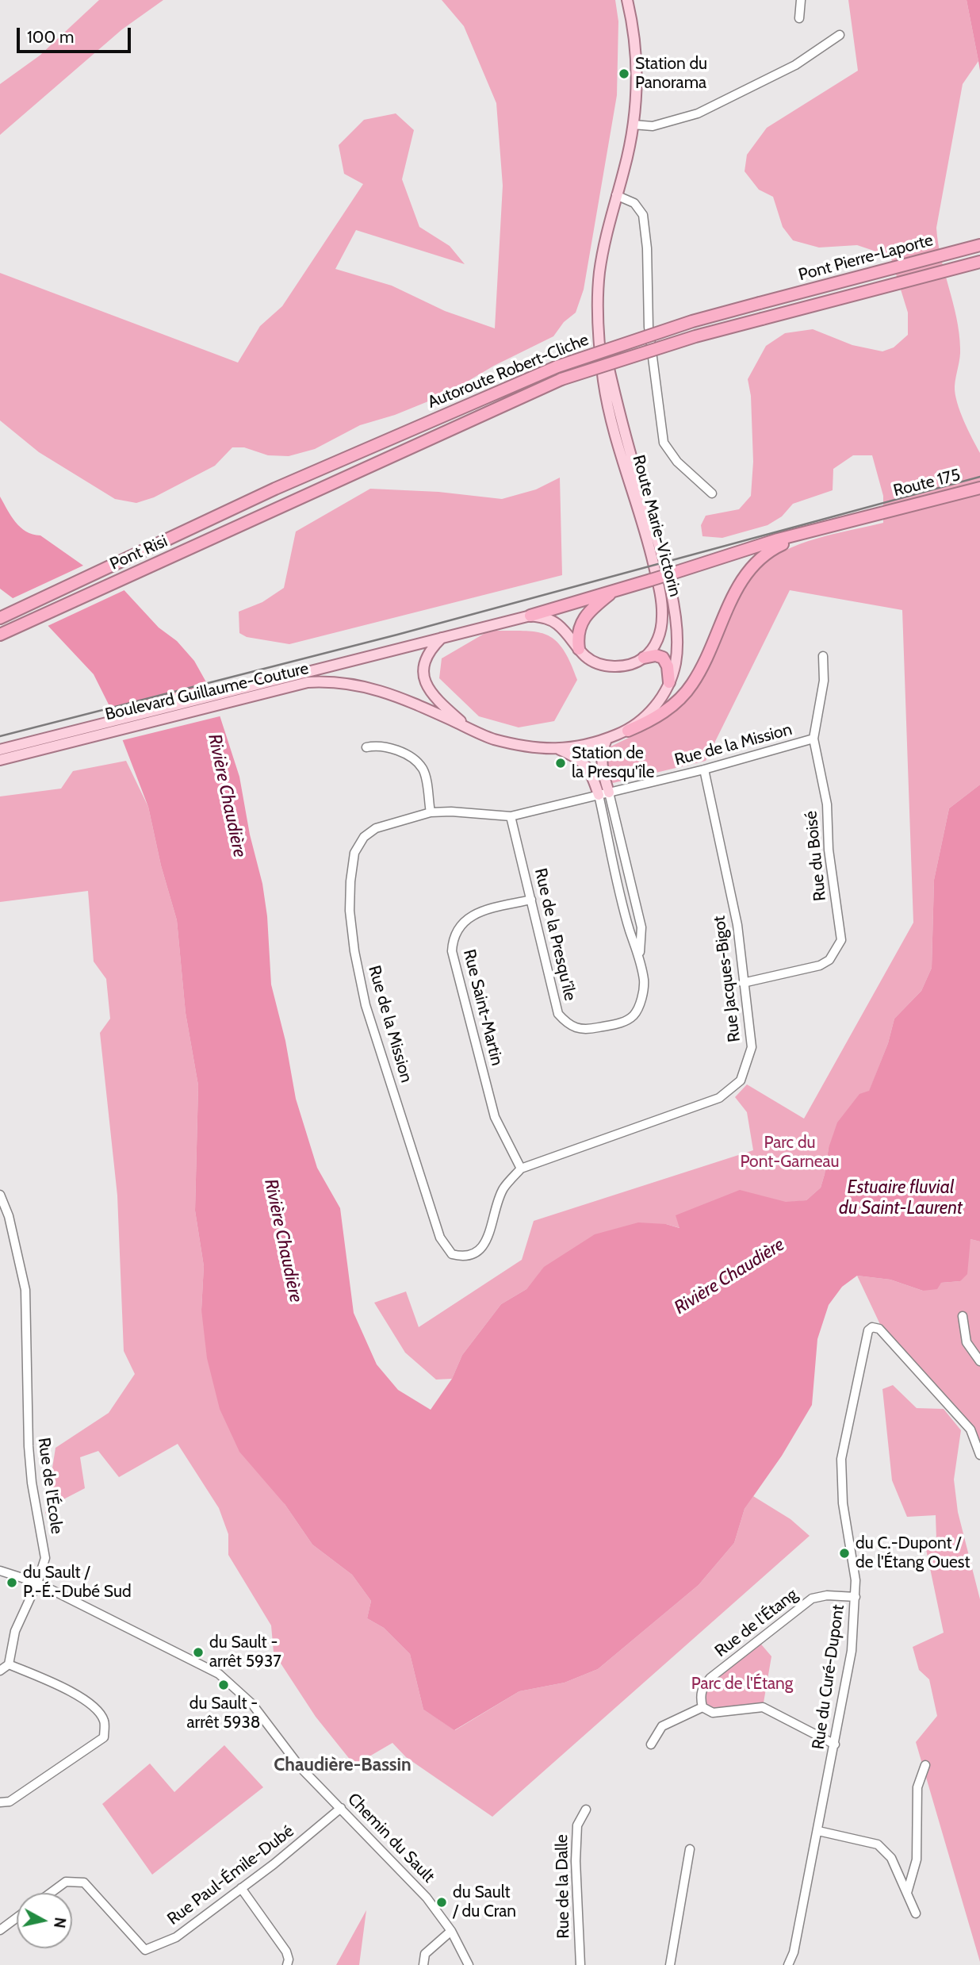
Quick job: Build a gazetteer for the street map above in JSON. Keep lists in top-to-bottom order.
{
  "streets": {
    "highway": [
      "Pont Pierre-Laporte",
      "Autoroute Robert-Cliche",
      "Route 175",
      "Pont Risi",
      "Boulevard Guillaume-Couture"
    ],
    "main road": ["Route Marie-Victorin"],
    "street": [
      "Rue de la Mission",
      "Rue du Boisé",
      "Rue de la Presqu'île",
      "Rue Jacques-Bigot",
      "Rue Saint-Martin",
      "Rue de l'École",
      "Rue de l'Étang",
      "Rue du Curé-Dupont",
      "Chemin du Sault",
      "Rue Paul-Émile-Dubé",
      "Rue de la Dalle"
    ]
  },
  "crossings": [
    ["Pont Pierre-Laporte", "Autoroute Robert-Cliche"],
    ["Autoroute Robert-Cliche", "Pont Risi"],
    ["Route 175", "Boulevard Guillaume-Couture"],
    ["Route Marie-Victorin", "Boulevard Guillaume-Couture"],
    ["Rue de la Mission", "Rue du Boisé"],
    ["Rue de la Mission", "Rue de la Presqu'île"],
    ["Rue de la Mission", "Rue Jacques-Bigot"],
    ["Rue de la Mission", "Rue Saint-Martin"],
    ["Rue du Boisé", "Rue Jacques-Bigot"],
    ["Rue de la Presqu'île", "Rue Saint-Martin"],
    ["Rue Jacques-Bigot", "Rue Saint-Martin"],
    ["Rue de l'École", "Chemin du Sault"],
    ["Rue de l'Étang", "Rue du Curé-Dupont"],
    ["Chemin du Sault", "Rue Paul-Émile-Dubé"]
  ],
  "districts": ["Chaudière-Bassin"],
  "water": ["Rivière Chaudière", "Estuaire fluvial du Saint-Laurent"],
  "parks": ["Parc du Pont-Garneau", "Parc de l'Étang"],
  "places": [
    "Station du Panorama",
    "Station de la Presqu'île",
    "du C.-Dupont / de l'Étang Ouest",
    "du Sault / P.-É.-Dubé Sud",
    "du Sault - arrêt 5937",
    "du Sault - arrêt 5938",
    "du Sault / du Cran"
  ],
  "scale_bar": "100 m",
  "north": "right"
}
